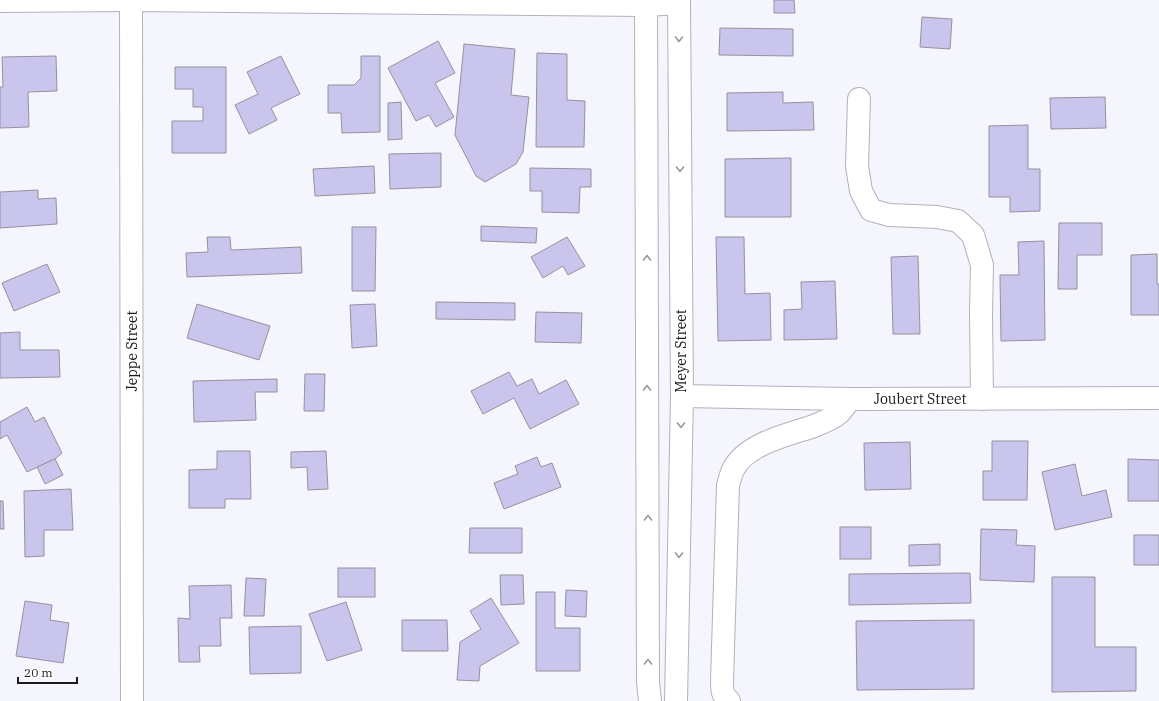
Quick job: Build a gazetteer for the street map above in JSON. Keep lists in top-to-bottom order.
{
  "streets": {
    "street": ["Jeppe Street", "Meyer Street", "Joubert Street"]
  },
  "crossings": [
    ["Meyer Street", "Joubert Street"]
  ],
  "scale_bar": "20 m"
}
